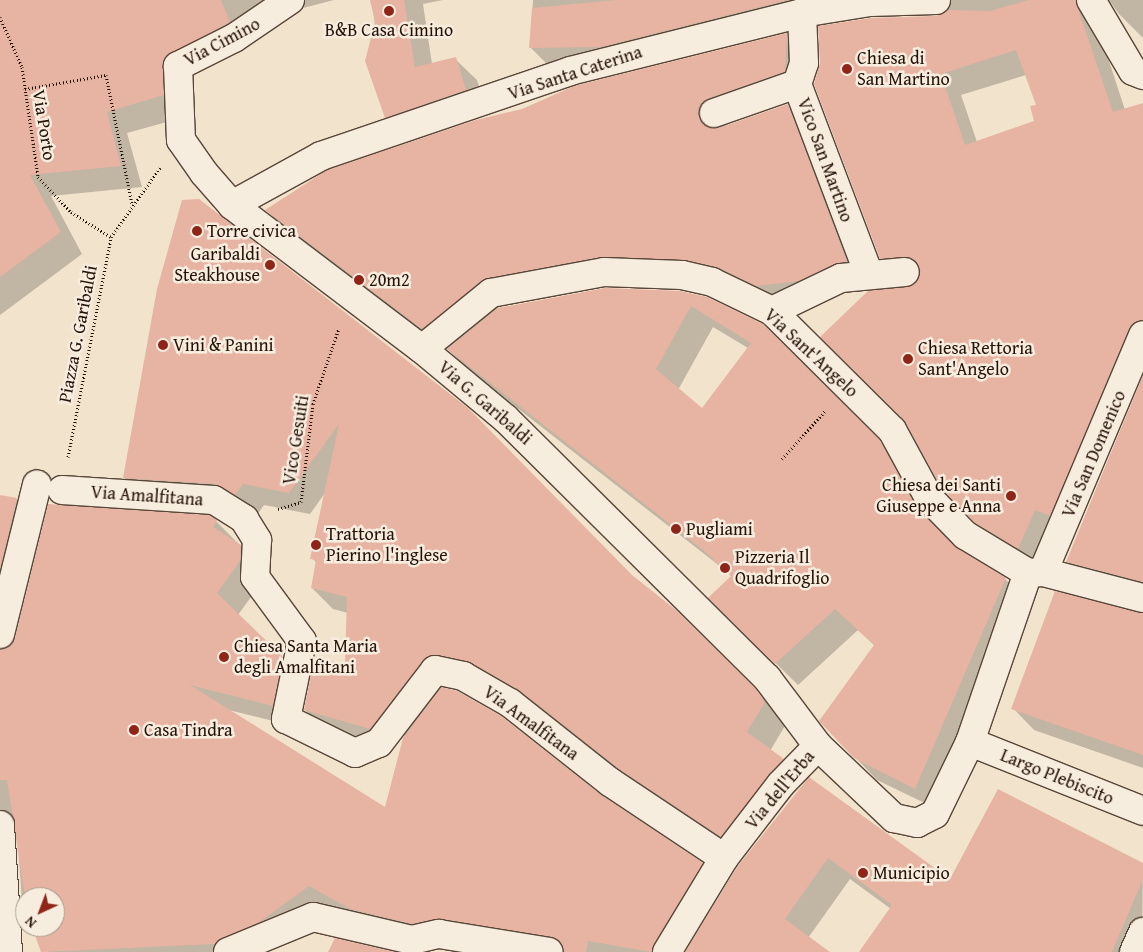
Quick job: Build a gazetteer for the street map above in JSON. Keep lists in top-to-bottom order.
{
  "streets": {
    "street": [
      "Via Cimino",
      "Via Santa Caterina",
      "Vico San Martino",
      "Via Sant'Angelo",
      "Via G. Garibaldi",
      "Via San Domenico",
      "Via Amalfitana",
      "Largo Plebiscito",
      "Via dell'Erba"
    ],
    "path": ["Via Porto", "Piazza G. Garibaldi", "Vico Gesuiti"]
  },
  "crossings": [
    ["Via Cimino", "Piazza G. Garibaldi"],
    ["Via Cimino", "Via G. Garibaldi"],
    ["Via Santa Caterina", "Vico San Martino"],
    ["Via Santa Caterina", "Via G. Garibaldi"],
    ["Via Porto", "Piazza G. Garibaldi"],
    ["Piazza G. Garibaldi", "Via G. Garibaldi"],
    ["Piazza G. Garibaldi", "Via Amalfitana"],
    ["Via Sant'Angelo", "Via G. Garibaldi"],
    ["Via Sant'Angelo", "Via San Domenico"],
    ["Via G. Garibaldi", "Vico Gesuiti"],
    ["Via G. Garibaldi", "Via dell'Erba"],
    ["Vico Gesuiti", "Via Amalfitana"],
    ["Via San Domenico", "Largo Plebiscito"],
    ["Via San Domenico", "Via dell'Erba"],
    ["Via Amalfitana", "Via dell'Erba"],
    ["Largo Plebiscito", "Via dell'Erba"]
  ],
  "places": [
    "B&B Casa Cimino",
    "Chiesa di San Martino",
    "Torre civica",
    "Garibaldi Steakhouse",
    "20m2",
    "Vini & Panini",
    "Chiesa Rettoria Sant'Angelo",
    "Chiesa dei Santi Giuseppe e Anna",
    "Pugliami",
    "Trattoria Pierino l'inglese",
    "Pizzeria Il Quadrifoglio",
    "Chiesa Santa Maria degli Amalfitani",
    "Casa Tindra",
    "Municipio"
  ],
  "north": "bottom left"
}
